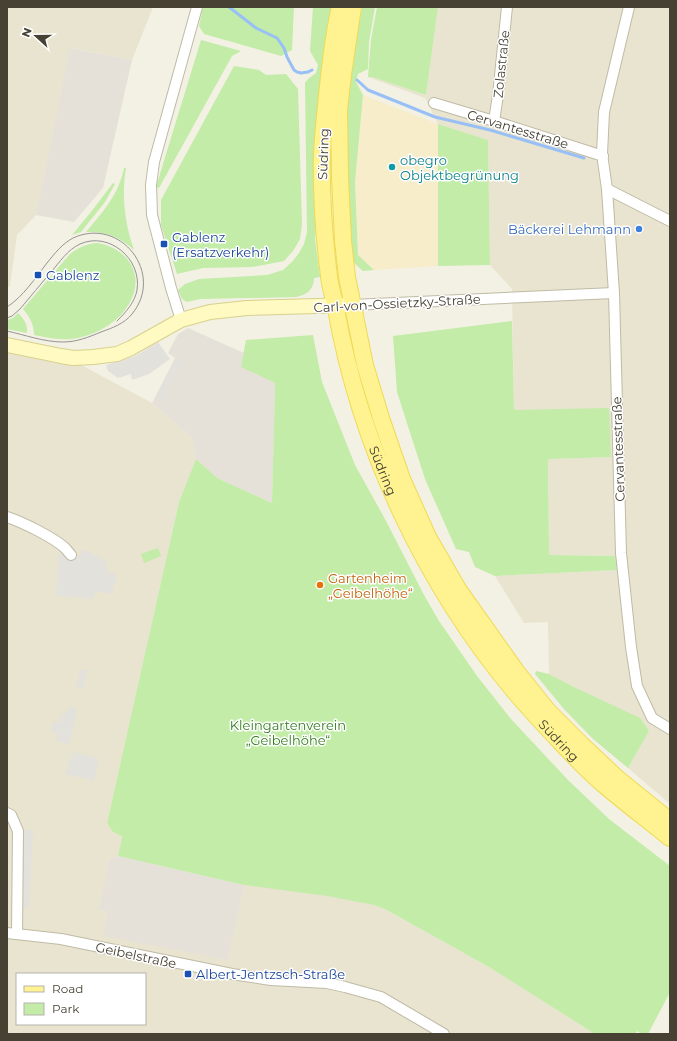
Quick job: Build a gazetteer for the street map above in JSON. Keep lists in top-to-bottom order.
{
  "streets": {
    "main road": ["Südring"],
    "street": [
      "Zolastraße",
      "Cervantesstraße",
      "Carl-von-Ossietzky-Straße",
      "Geibelstraße"
    ]
  },
  "crossings": [
    ["Zolastraße", "Cervantesstraße"],
    ["Cervantesstraße", "Carl-von-Ossietzky-Straße"],
    ["Südring", "Carl-von-Ossietzky-Straße"]
  ],
  "parks": ["Kleingartenverein „Geibelhöhe“"],
  "places": {
    "other": ["obegro Objektbegrünung", "Bäckerei Lehmann", "Gartenheim „Geibelhöhe“"],
    "transit": ["Gablenz (Ersatzverkehr)", "Gablenz", "Albert-Jentzsch-Straße"]
  },
  "legend": ["Road", "Park"],
  "north": "left"
}
